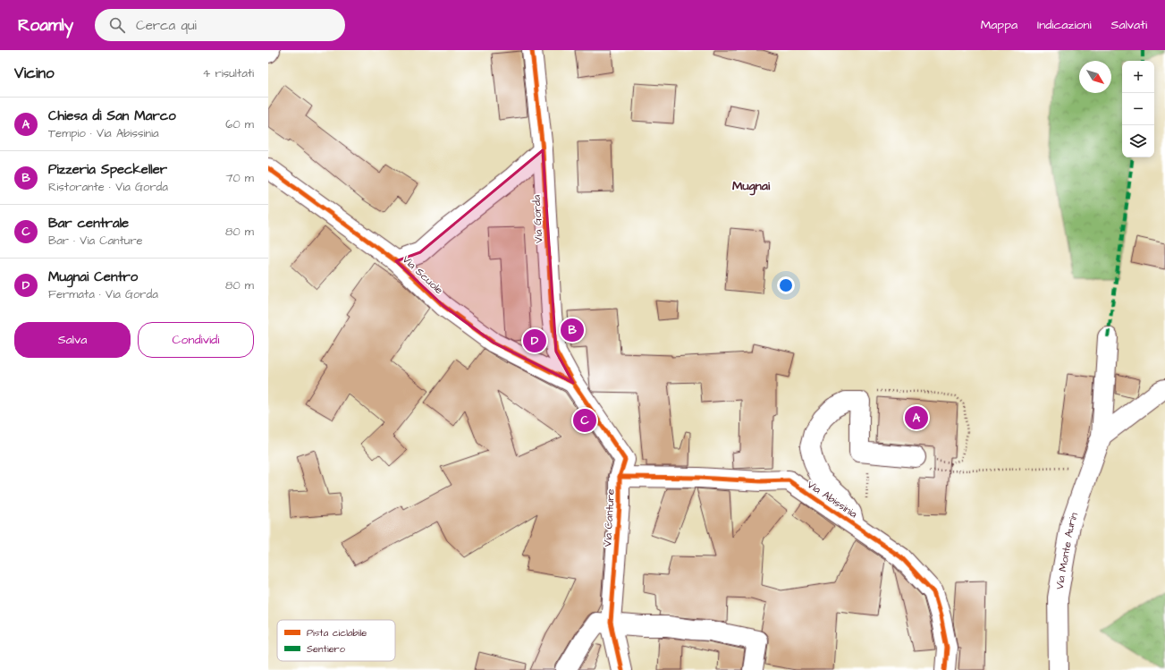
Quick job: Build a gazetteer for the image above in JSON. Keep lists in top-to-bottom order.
{
  "streets": {
    "street": [
      "Via Gorda",
      "Via Scuole",
      "Via Abissinia",
      "Via Canture",
      "Via Monte Aurin"
    ]
  },
  "crossings": [
    ["Via Gorda", "Via Scuole"],
    ["Via Gorda", "Via Canture"],
    ["Via Scuole", "Via Canture"],
    ["Via Abissinia", "Via Canture"]
  ],
  "districts": ["Mugnai"],
  "legend": ["Pista ciclabile", "Sentiero"],
  "north": "bottom right",
  "page": {
    "header": "Roamly",
    "search": "Cerca qui",
    "nav": ["Mappa", "Indicazioni", "Salvati"],
    "heading": ["Vicino", "4 risultati"],
    "map_buttons": ["+", "−"],
    "list": [
      {
        "mark": "A",
        "name": "Chiesa di San Marco",
        "note": "Tempio · Via Abissinia",
        "value": "60 m"
      },
      {
        "mark": "B",
        "name": "Pizzeria Speckeller",
        "note": "Ristorante · Via Gorda",
        "value": "70 m"
      },
      {
        "mark": "C",
        "name": "Bar centrale",
        "note": "Bar · Via Canture",
        "value": "80 m"
      },
      {
        "mark": "D",
        "name": "Mugnai Centro",
        "note": "Fermata · Via Gorda",
        "value": "80 m"
      }
    ],
    "buttons": ["Salva", "Condividi"],
    "pins": [
      "B",
      "D",
      "A",
      "C"
    ]
  }
}
